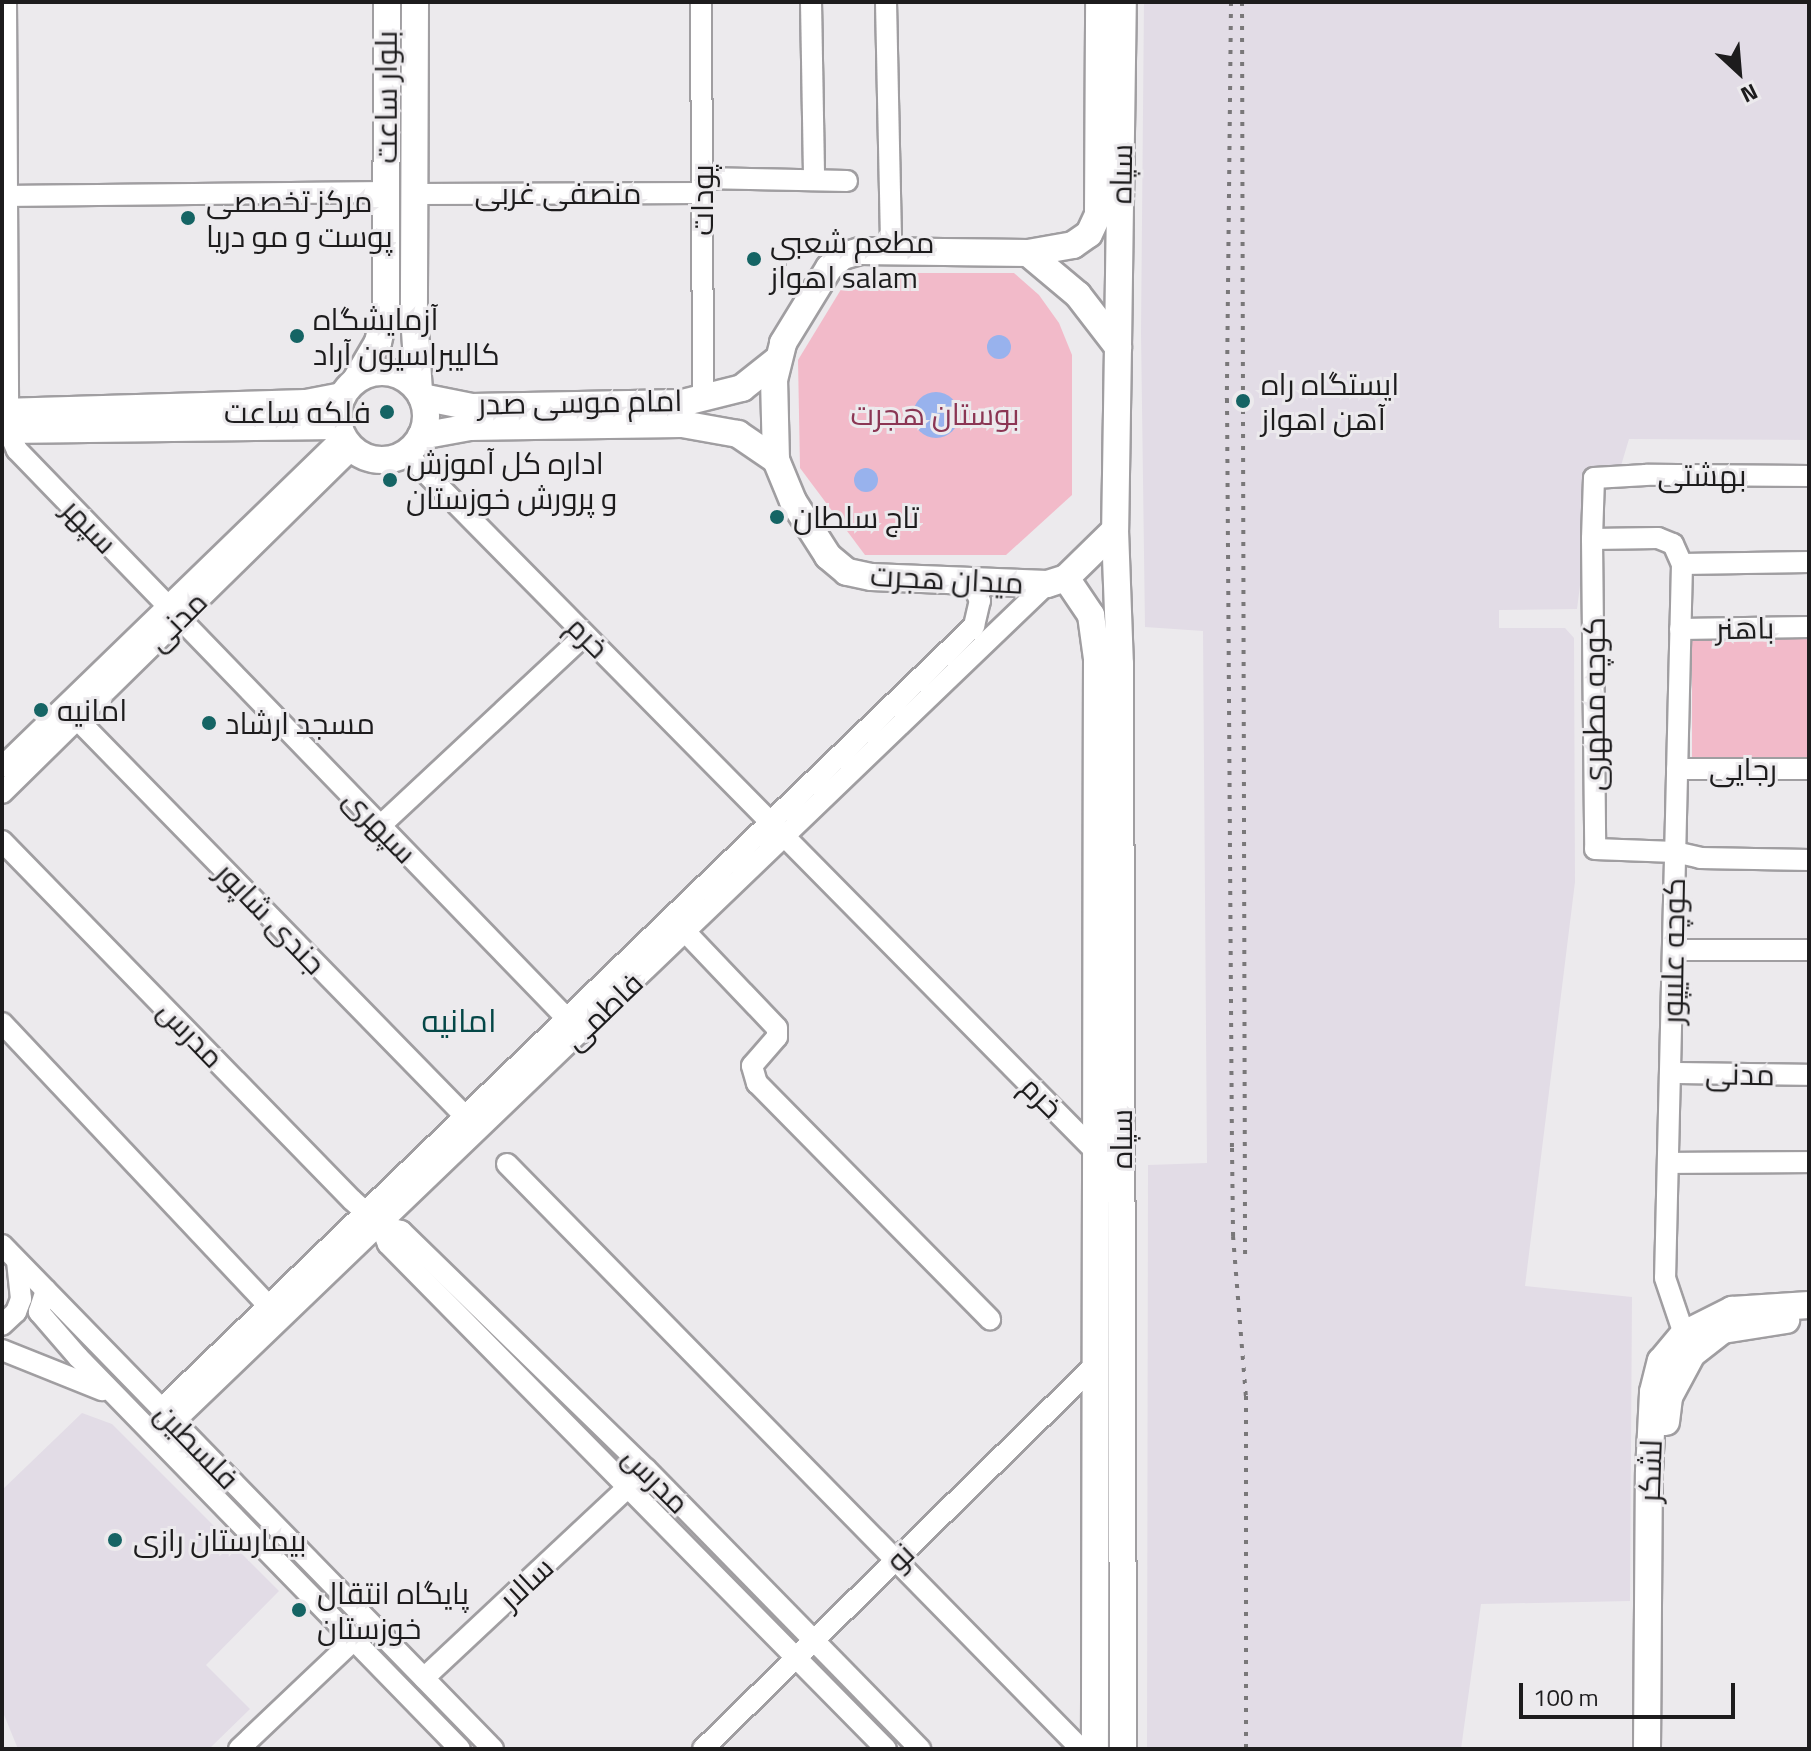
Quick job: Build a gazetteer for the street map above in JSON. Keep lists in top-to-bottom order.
{
  "streets": {
    "main road": [
      "بلوار ساعت",
      "سپاه",
      "امام موسی صدر",
      "میدان هجرت",
      "لشکر"
    ],
    "street": [
      "منصفی غربی",
      "پودات",
      "بهشتی",
      "سپهر",
      "مدنی",
      "باهنر",
      "خرم",
      "کوچه مطهری",
      "رجایی",
      "سپهری",
      "جندی شاپور",
      "کوچه علیپور",
      "فاطمی",
      "مدرس",
      "فلسطین",
      "نو",
      "سالار"
    ]
  },
  "crossings": [
    ["بلوار ساعت", "منصفی غربی"],
    ["بلوار ساعت", "امام موسی صدر"],
    ["بلوار ساعت", "مدنی"],
    ["بلوار ساعت", "خرم"],
    ["سپاه", "میدان هجرت"],
    ["سپاه", "خرم"],
    ["سپاه", "فاطمی"],
    ["سپاه", "نو"],
    ["منصفی غربی", "پودات"],
    ["پودات", "امام موسی صدر"],
    ["امام موسی صدر", "میدان هجرت"],
    ["امام موسی صدر", "مدنی"],
    ["امام موسی صدر", "خرم"],
    ["بهشتی", "کوچه مطهری"],
    ["سپهر", "مدنی"],
    ["سپهر", "سپهری"],
    ["میدان هجرت", "فاطمی"],
    ["مدنی", "خرم"],
    ["مدنی", "سپهری"],
    ["مدنی", "جندی شاپور"],
    ["مدنی", "کوچه علیپور"],
    ["باهنر", "کوچه علیپور"],
    ["خرم", "فاطمی"],
    ["کوچه مطهری", "کوچه علیپور"],
    ["رجایی", "کوچه علیپور"],
    ["سپهری", "فاطمی"],
    ["جندی شاپور", "فاطمی"],
    ["کوچه علیپور", "لشکر"],
    ["فاطمی", "مدرس"],
    ["فاطمی", "فلسطین"],
    ["مدرس", "نو"],
    ["مدرس", "سالار"],
    ["فلسطین", "سالار"]
  ],
  "districts": ["امانیه"],
  "parks": ["بوستان هجرت"],
  "places": [
    "مرکز تخصصی پوست و مو دریا",
    "مطعم شعبي اهواز salam",
    "آزمایشگاه کالیبراسیون آراد",
    "ایستگاه راه آهن اهواز",
    "فلکه ساعت",
    "اداره کل آموزش و پرورش خوزستان",
    "تاج سلطان",
    "امانیه",
    "مسجد ارشاد",
    "بیمارستان رازی",
    "پایگاه انتقال خوزستان"
  ],
  "scale_bar": "100 m",
  "north": "bottom right"
}
